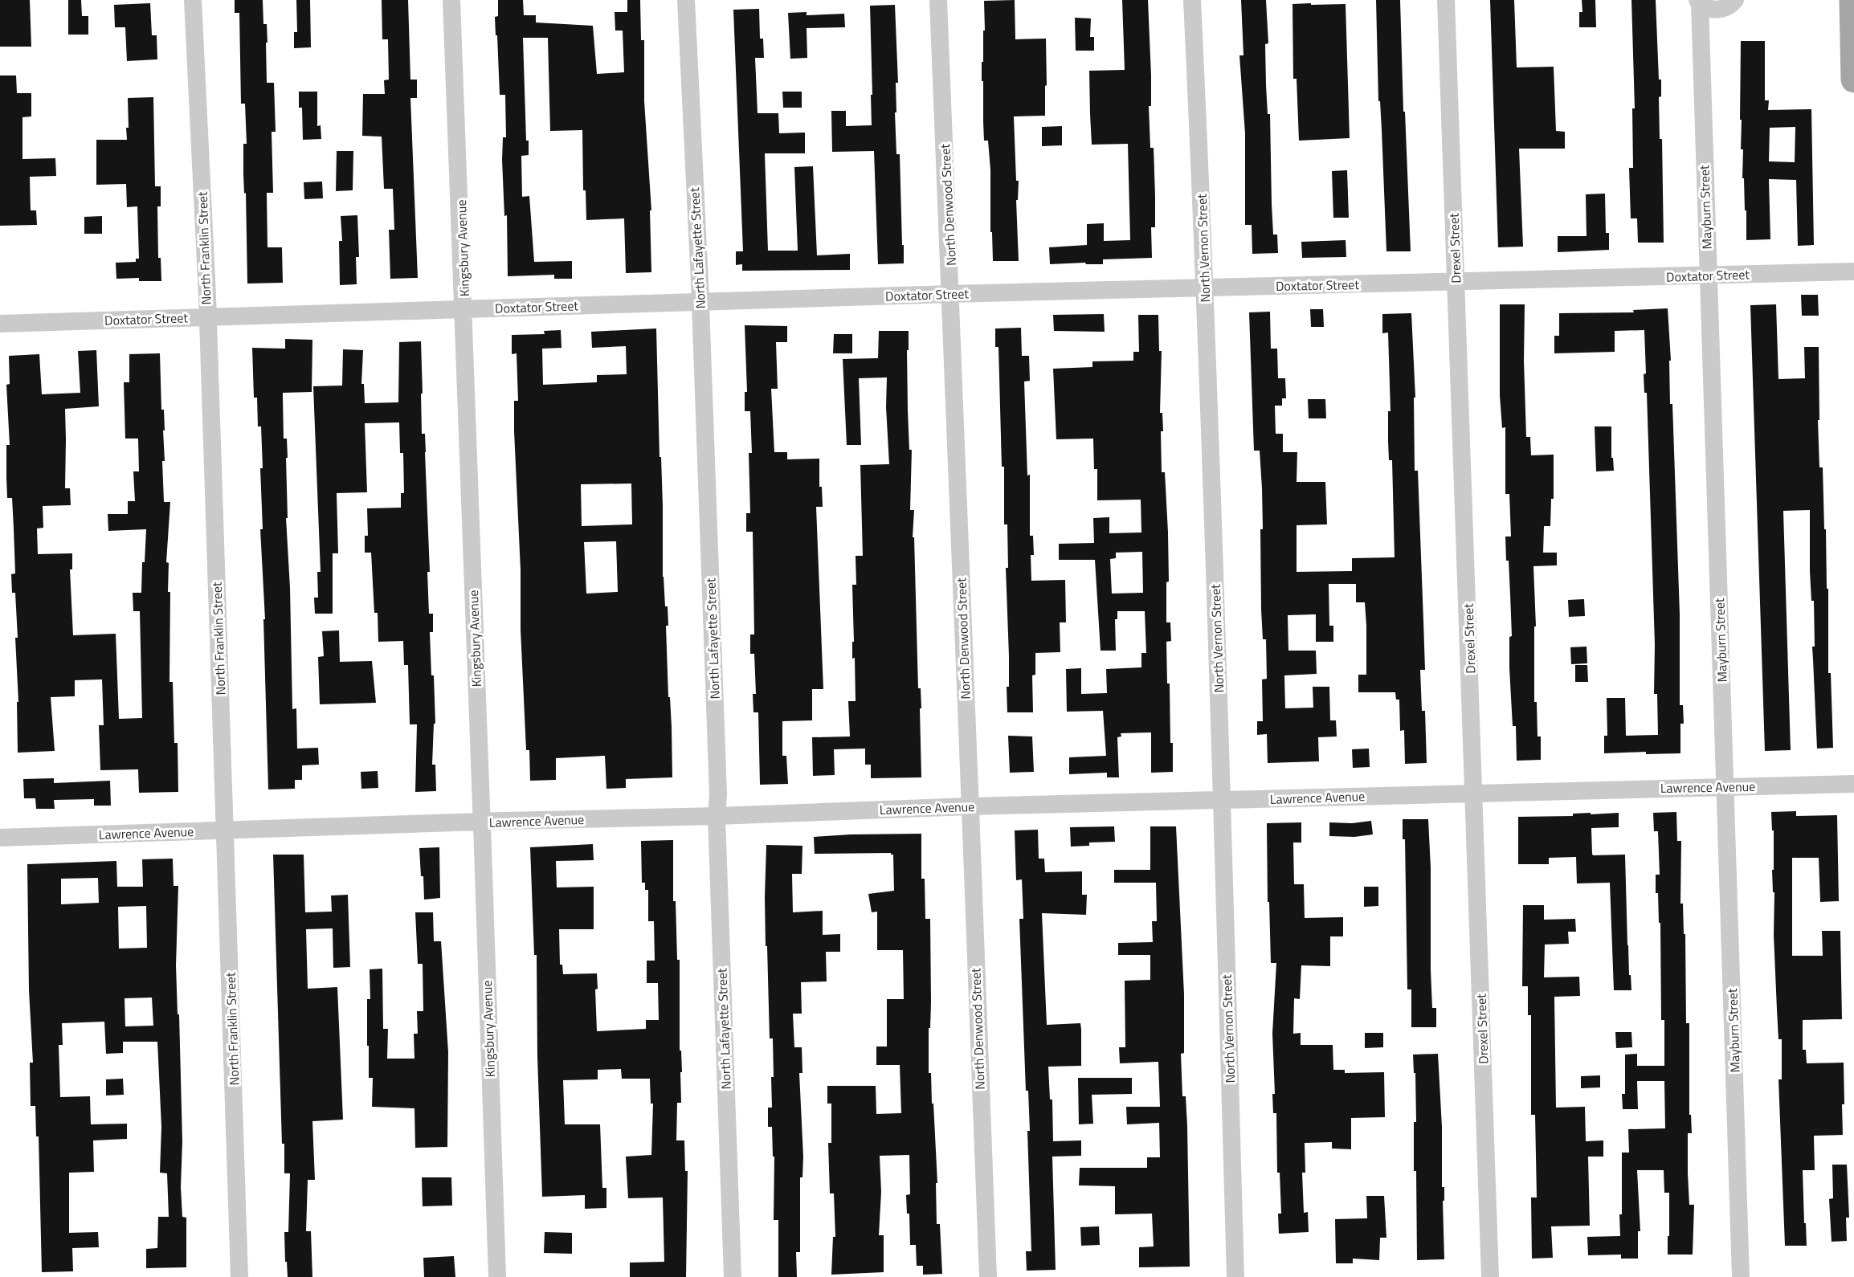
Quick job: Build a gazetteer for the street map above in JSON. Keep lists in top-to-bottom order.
{
  "streets": {
    "street": [
      "North Denwood Street",
      "Mayburn Street",
      "North Franklin Street",
      "Kingsbury Avenue",
      "North Lafayette Street",
      "North Vernon Street",
      "Drexel Street",
      "Doxtator Street",
      "Lawrence Avenue"
    ]
  },
  "crossings": [
    ["North Denwood Street", "Doxtator Street"],
    ["North Denwood Street", "Lawrence Avenue"],
    ["Mayburn Street", "Doxtator Street"],
    ["Mayburn Street", "Lawrence Avenue"],
    ["North Franklin Street", "Doxtator Street"],
    ["North Franklin Street", "Lawrence Avenue"],
    ["Kingsbury Avenue", "Doxtator Street"],
    ["Kingsbury Avenue", "Lawrence Avenue"],
    ["North Lafayette Street", "Doxtator Street"],
    ["North Lafayette Street", "Lawrence Avenue"],
    ["North Vernon Street", "Doxtator Street"],
    ["North Vernon Street", "Lawrence Avenue"],
    ["Drexel Street", "Doxtator Street"],
    ["Drexel Street", "Lawrence Avenue"]
  ]
}
